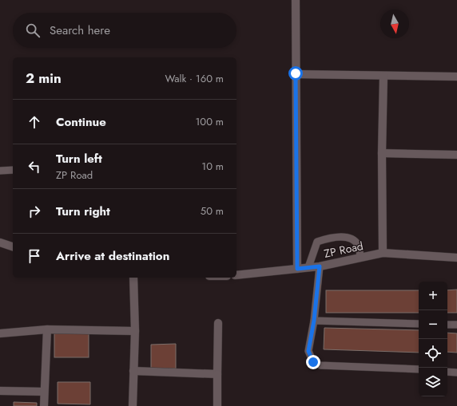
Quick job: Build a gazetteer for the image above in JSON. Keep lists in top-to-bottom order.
{
  "streets": {
    "street": ["ZP Road"]
  },
  "north": "bottom",
  "page": {
    "search": "Search here",
    "heading": ["2 min", "Walk · 160 m"],
    "list": [
      ["Continue", "100 m"],
      ["Turn left", "ZP Road", "10 m"],
      ["Turn right", "50 m"],
      "Arrive at destination"
    ],
    "map_buttons": ["+", "−"]
  }
}
